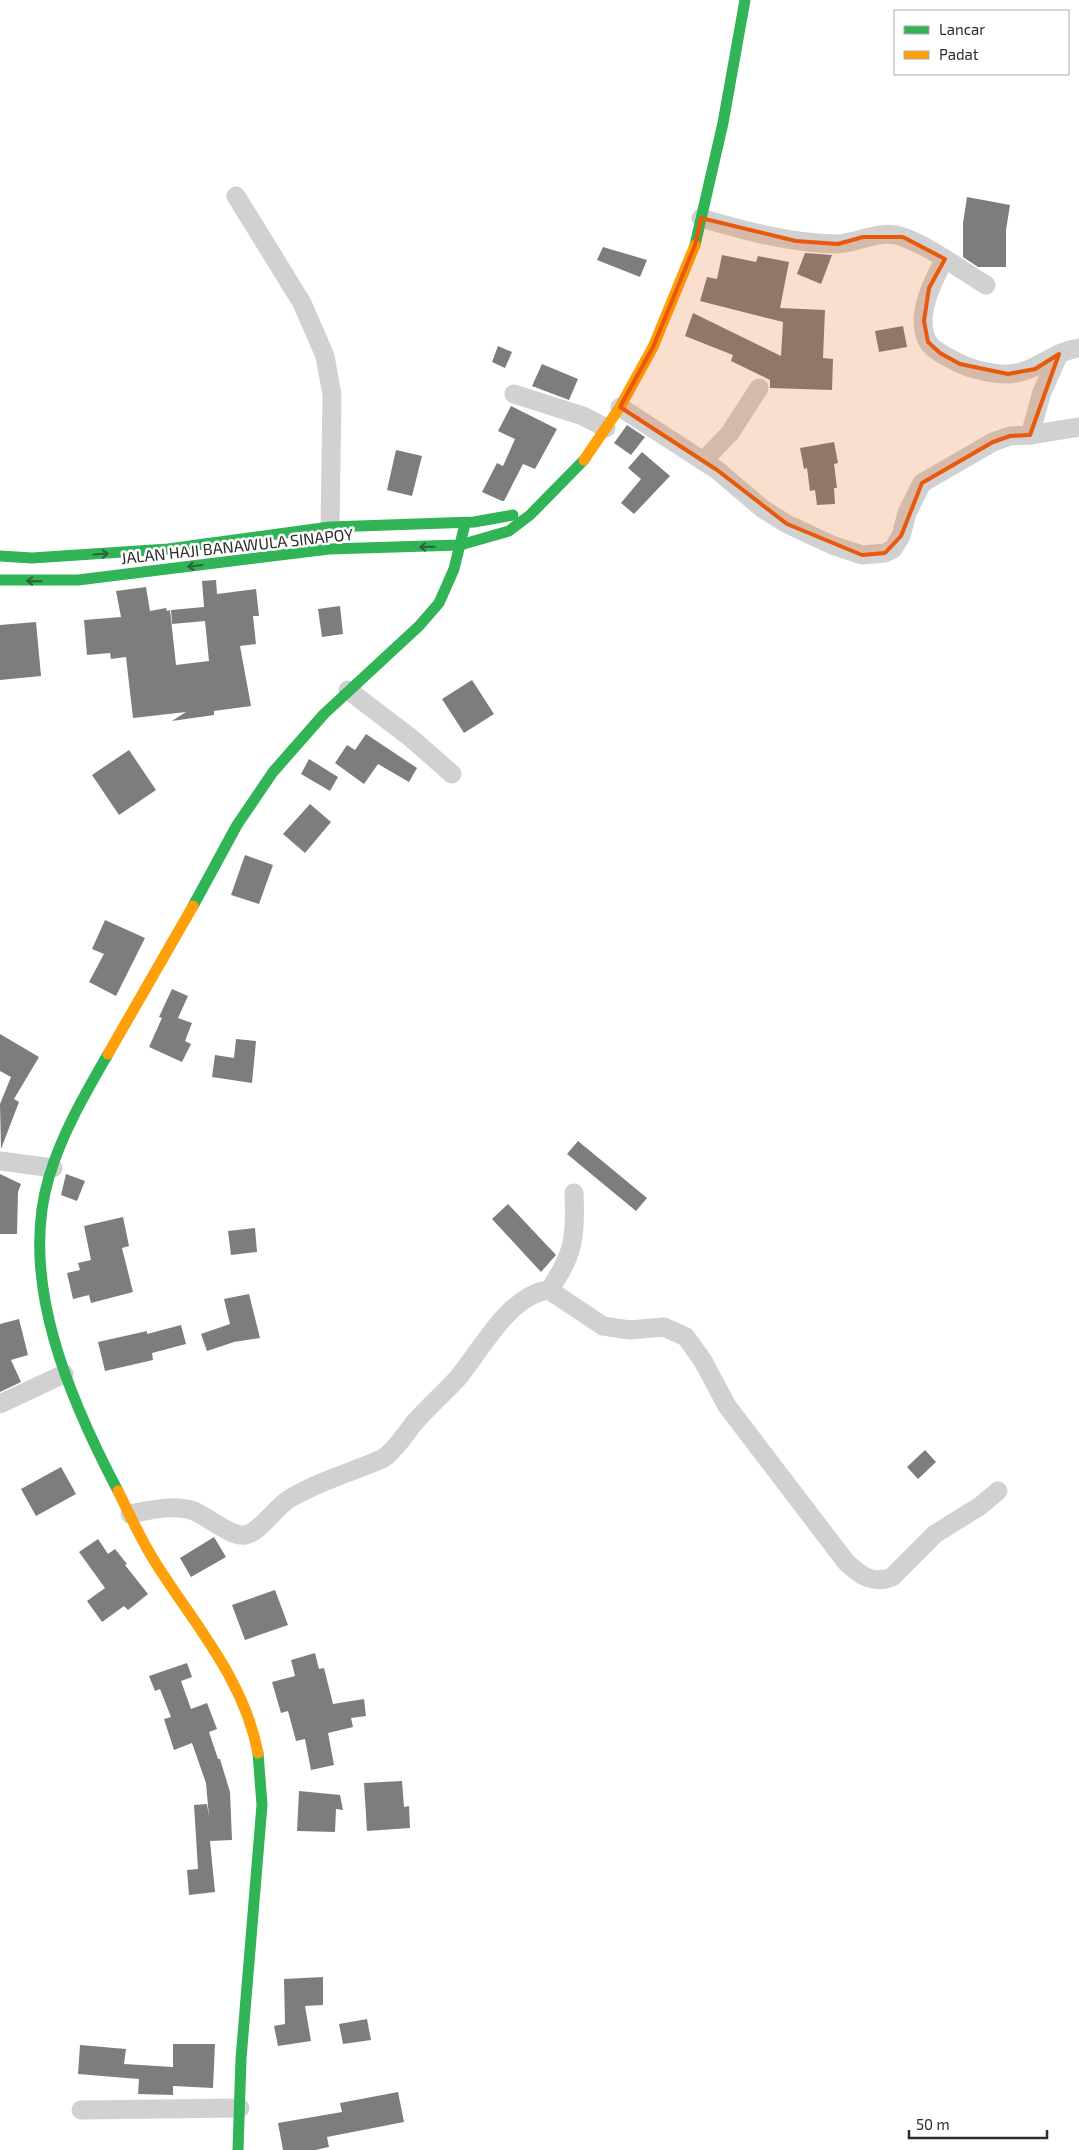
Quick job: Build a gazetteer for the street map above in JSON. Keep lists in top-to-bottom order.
{
  "streets": {
    "main road": ["JALAN HAJI BANAWULA SINAPOY"]
  },
  "legend": ["Lancar", "Padat"],
  "scale_bar": "50 m"
}
